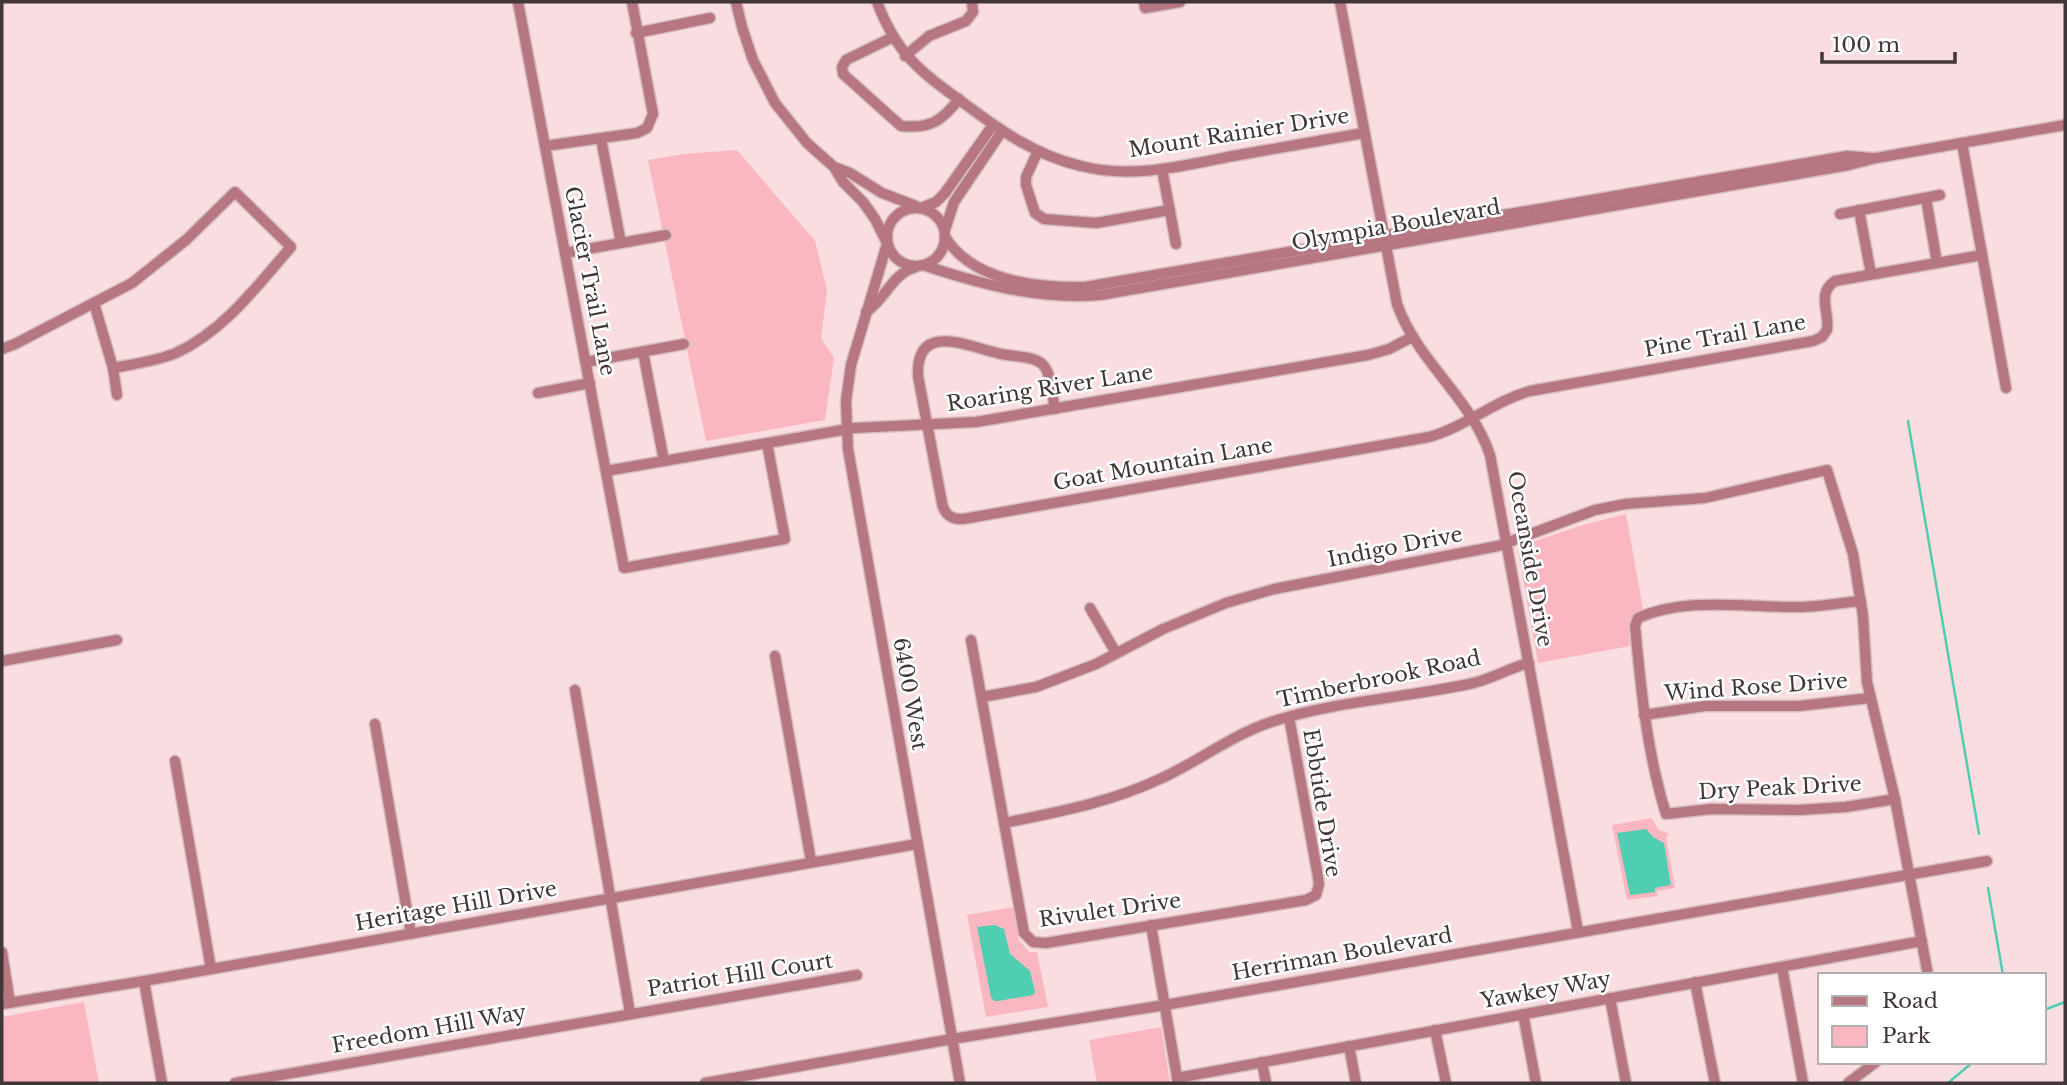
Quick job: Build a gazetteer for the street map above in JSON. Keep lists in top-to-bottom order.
{
  "streets": {
    "street": [
      "Mount Rainier Drive",
      "Olympia Boulevard",
      "Glacier Trail Lane",
      "Pine Trail Lane",
      "Roaring River Lane",
      "Goat Mountain Lane",
      "Indigo Drive",
      "Oceanside Drive",
      "Timberbrook Road",
      "Wind Rose Drive",
      "6400 West",
      "Dry Peak Drive",
      "Ebbtide Drive",
      "Heritage Hill Drive",
      "Rivulet Drive",
      "Herriman Boulevard",
      "Patriot Hill Court",
      "Yawkey Way",
      "Freedom Hill Way"
    ]
  },
  "crossings": [
    ["Mount Rainier Drive", "Oceanside Drive"],
    ["Olympia Boulevard", "Oceanside Drive"],
    ["Olympia Boulevard", "6400 West"],
    ["Glacier Trail Lane", "Roaring River Lane"],
    ["Pine Trail Lane", "Goat Mountain Lane"],
    ["Pine Trail Lane", "Oceanside Drive"],
    ["Roaring River Lane", "Goat Mountain Lane"],
    ["Roaring River Lane", "Oceanside Drive"],
    ["Roaring River Lane", "6400 West"],
    ["Goat Mountain Lane", "Oceanside Drive"],
    ["Indigo Drive", "Oceanside Drive"],
    ["Indigo Drive", "Rivulet Drive"],
    ["Oceanside Drive", "Timberbrook Road"],
    ["Oceanside Drive", "Herriman Boulevard"],
    ["Timberbrook Road", "Ebbtide Drive"],
    ["Timberbrook Road", "Rivulet Drive"],
    ["Wind Rose Drive", "Dry Peak Drive"],
    ["6400 West", "Heritage Hill Drive"],
    ["6400 West", "Herriman Boulevard"],
    ["Ebbtide Drive", "Rivulet Drive"],
    ["Patriot Hill Court", "Freedom Hill Way"]
  ],
  "legend": ["Road", "Park"],
  "scale_bar": "100 m"
}
